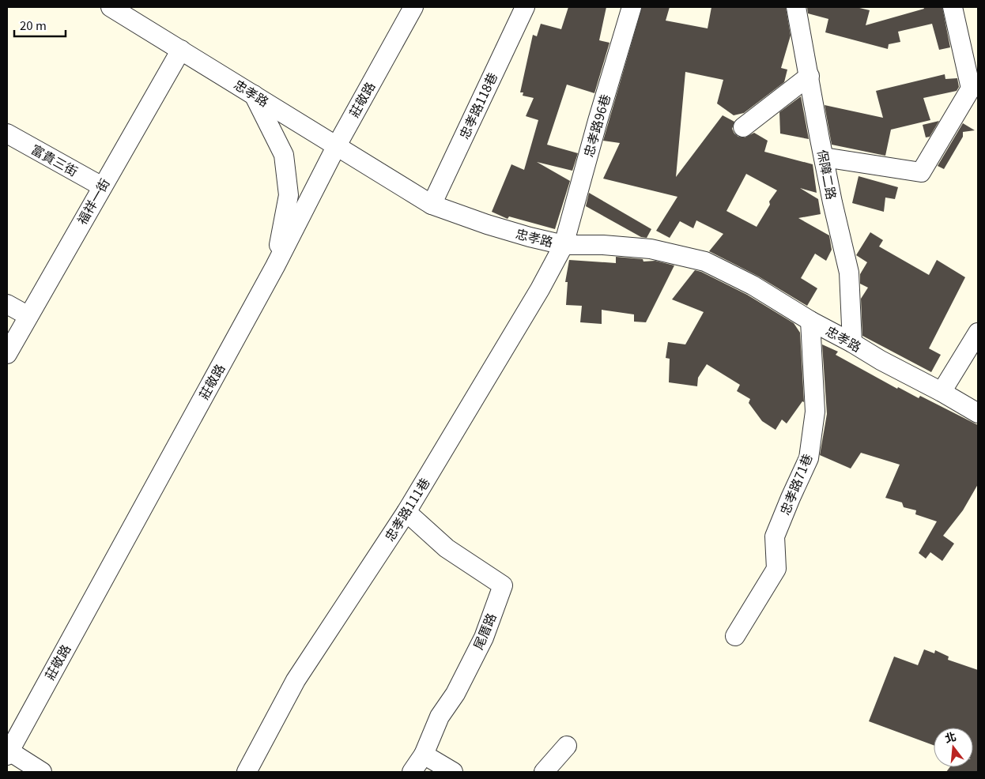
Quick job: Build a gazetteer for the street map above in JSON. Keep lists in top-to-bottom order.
{
  "streets": {
    "street": [
      "忠孝路",
      "莊敬路",
      "忠孝路118巷",
      "忠孝路96巷",
      "富貴三街",
      "保障二路",
      "福祥一街",
      "忠孝路71巷",
      "忠孝路111巷",
      "尾厝路"
    ]
  },
  "crossings": [
    ["忠孝路", "莊敬路"],
    ["忠孝路", "忠孝路118巷"],
    ["忠孝路", "忠孝路96巷"],
    ["忠孝路", "保障二路"],
    ["忠孝路", "福祥一街"],
    ["忠孝路", "忠孝路71巷"],
    ["忠孝路", "忠孝路111巷"],
    ["忠孝路96巷", "忠孝路111巷"],
    ["富貴三街", "福祥一街"],
    ["忠孝路111巷", "尾厝路"]
  ],
  "scale_bar": "20 m",
  "north": "top"
}
